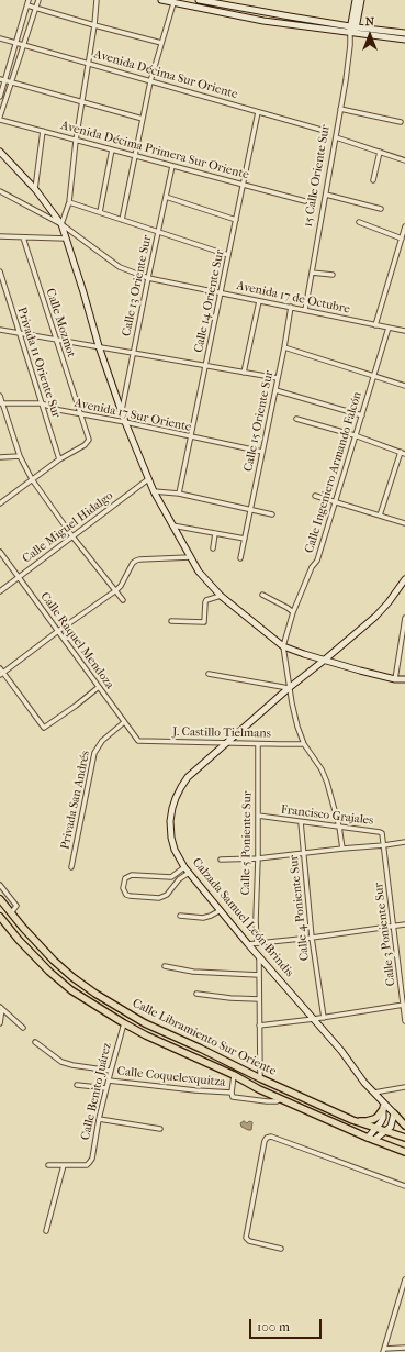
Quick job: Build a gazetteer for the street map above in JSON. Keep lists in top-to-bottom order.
{
  "streets": {
    "main road": ["Calle Libramiento Sur Oriente"],
    "street": [
      "Avenida Décima Sur Oriente",
      "Avenida Décima Primera Sur Oriente",
      "15 Calle Oriente Sur",
      "Calle 13 Oriente Sur",
      "Avenida 17 de Octubre",
      "Calle 14 Oriente Sur",
      "Calle Mozmot",
      "Privada 11 Oriente Sur",
      "Avenida 17 Sur Oriente",
      "Calle 15 Oriente Sur",
      "Calle Ingeniero Armando Falcón",
      "Calle Miguel Hidalgo",
      "Calle Raquel Mendoza",
      "J. Castillo Tielmans",
      "Privada San Andrés",
      "Francisco Grajales",
      "Calle 5 Poniente Sur",
      "Calle 4 Poniente Sur",
      "Calzada Samuel León Brindis",
      "Calle 3 Poniente Sur",
      "Calle Coquelexquitza",
      "Calle Benito Juárez"
    ]
  },
  "crossings": [
    ["Avenida Décima Sur Oriente", "Calle 14 Oriente Sur"],
    ["Avenida Décima Primera Sur Oriente", "Calle 13 Oriente Sur"],
    ["Avenida Décima Primera Sur Oriente", "Calle 14 Oriente Sur"],
    ["15 Calle Oriente Sur", "Avenida 17 de Octubre"],
    ["Calle 13 Oriente Sur", "Avenida 17 de Octubre"],
    ["Avenida 17 de Octubre", "Calle 14 Oriente Sur"],
    ["Avenida 17 de Octubre", "Calle 15 Oriente Sur"],
    ["Avenida 17 de Octubre", "Calle Ingeniero Armando Falcón"],
    ["Calle 14 Oriente Sur", "Avenida 17 Sur Oriente"],
    ["Calle Mozmot", "Privada 11 Oriente Sur"],
    ["Calle Mozmot", "Avenida 17 Sur Oriente"],
    ["Privada 11 Oriente Sur", "Avenida 17 Sur Oriente"],
    ["Avenida 17 Sur Oriente", "Calle 15 Oriente Sur"],
    ["Calle Miguel Hidalgo", "Calle Raquel Mendoza"],
    ["Calle Raquel Mendoza", "J. Castillo Tielmans"],
    ["Calle Raquel Mendoza", "Privada San Andrés"],
    ["J. Castillo Tielmans", "Calle 5 Poniente Sur"],
    ["J. Castillo Tielmans", "Calzada Samuel León Brindis"],
    ["Francisco Grajales", "Calle 5 Poniente Sur"],
    ["Francisco Grajales", "Calle 4 Poniente Sur"],
    ["Francisco Grajales", "Calle 3 Poniente Sur"],
    ["Calle Libramiento Sur Oriente", "Calle Coquelexquitza"],
    ["Calle Libramiento Sur Oriente", "Calle Benito Juárez"],
    ["Calle Coquelexquitza", "Calle Benito Juárez"]
  ],
  "scale_bar": "100 m",
  "north": "top"
}
